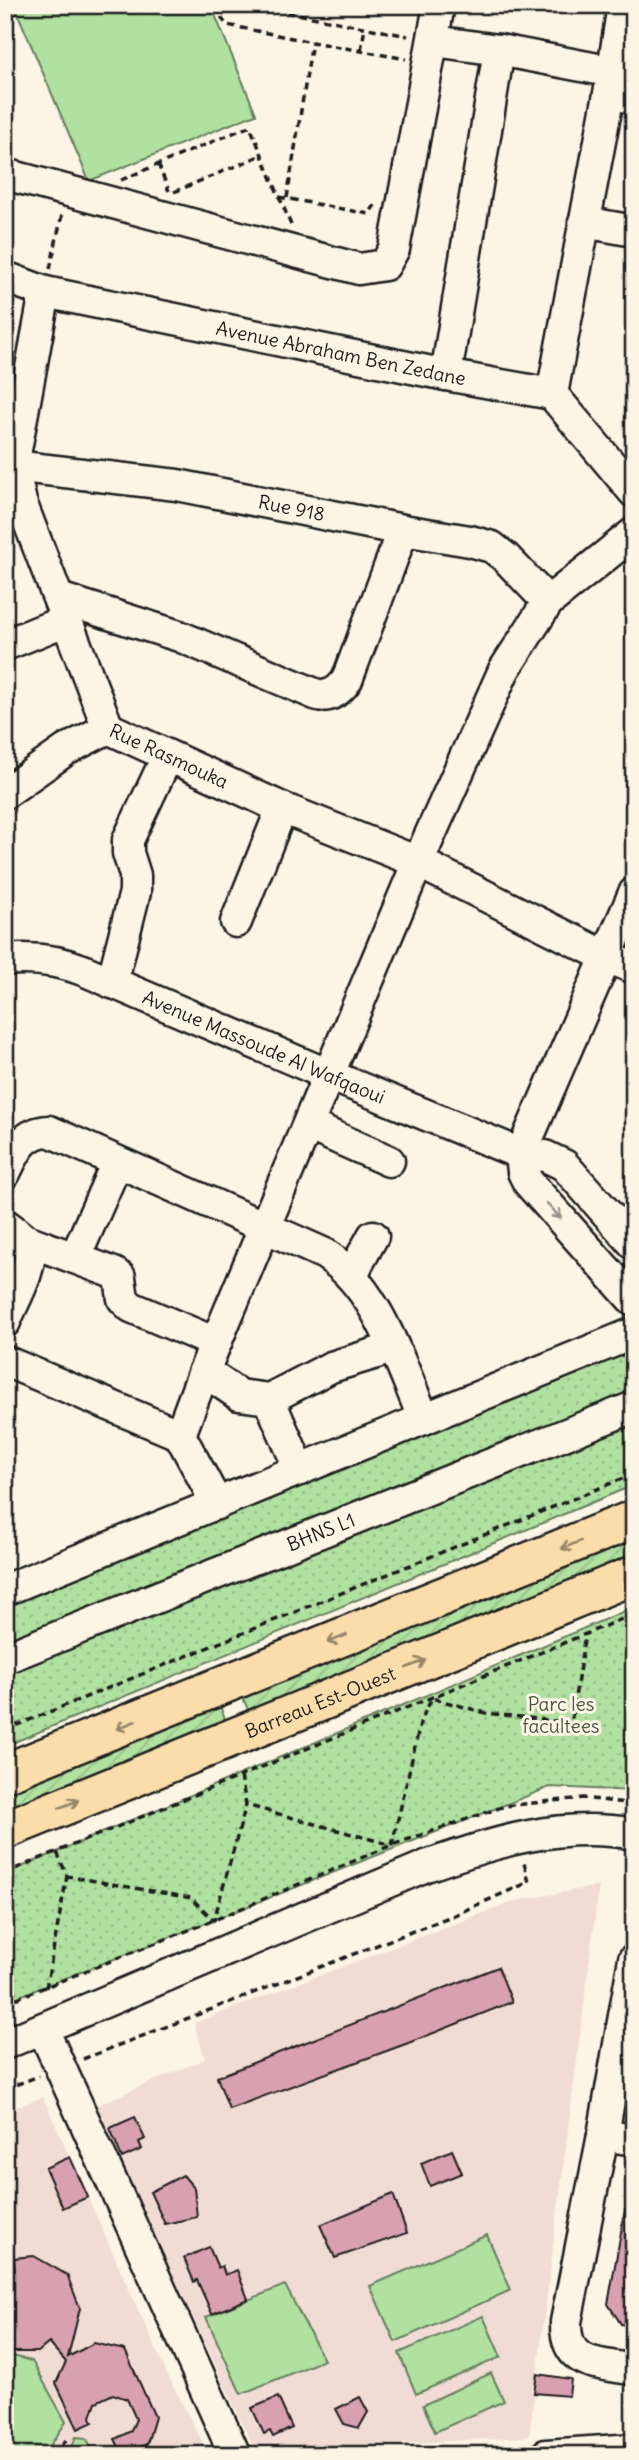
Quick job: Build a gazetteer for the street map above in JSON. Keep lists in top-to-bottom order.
{
  "streets": {
    "main road": ["Barreau Est-Ouest"],
    "street": [
      "Avenue Abraham Ben Zedane",
      "Rue 918",
      "Rue Rasmouka",
      "Avenue Massoude Al Wafqaoui",
      "BHNS L1"
    ]
  },
  "crossings": [
    ["Avenue Abraham Ben Zedane", "Rue Rasmouka"],
    ["Rue 918", "Rue Rasmouka"]
  ],
  "parks": ["Parc les facultees"]
}
